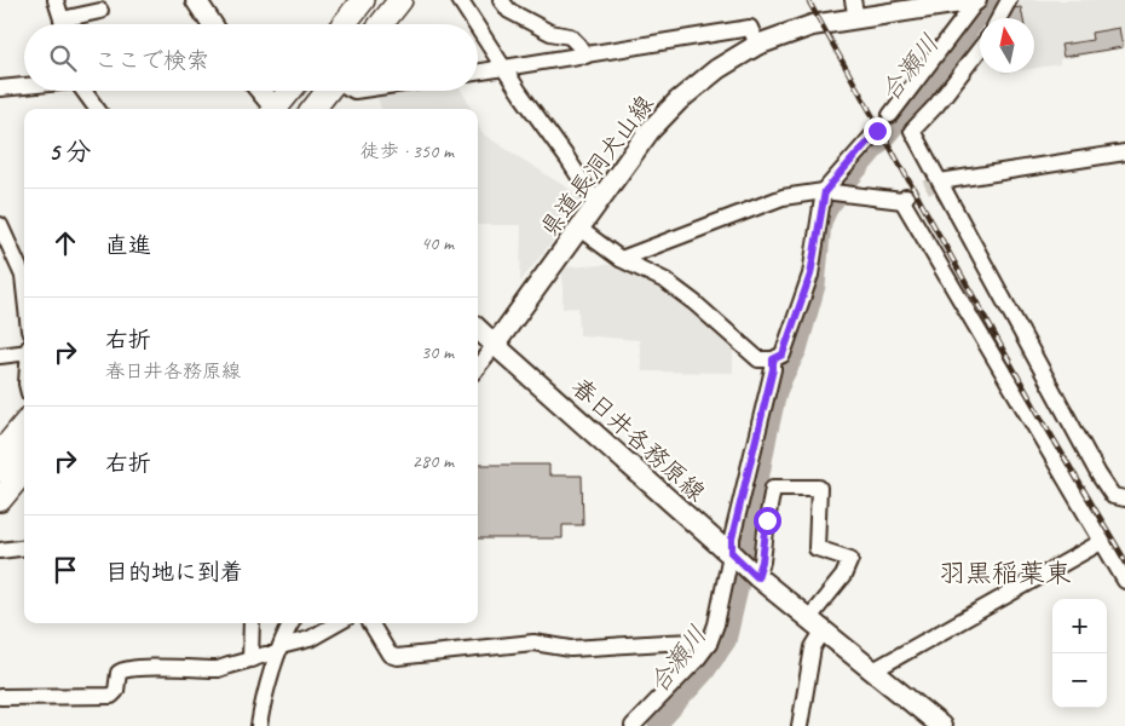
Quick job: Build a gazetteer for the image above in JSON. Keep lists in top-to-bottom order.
{
  "streets": {
    "main road": ["県道長洞犬山線", "春日井各務原線"]
  },
  "crossings": [
    ["県道長洞犬山線", "春日井各務原線"]
  ],
  "districts": ["羽黒稲葉東"],
  "water": ["合瀬川"],
  "north": "top",
  "page": {
    "search": "ここで検索",
    "heading": ["5 分", "徒歩 · 350 m"],
    "list": [
      ["直進", "40 m"],
      ["右折", "春日井各務原線", "30 m"],
      ["右折", "280 m"],
      "目的地に到着"
    ],
    "map_buttons": ["+", "−"]
  }
}
